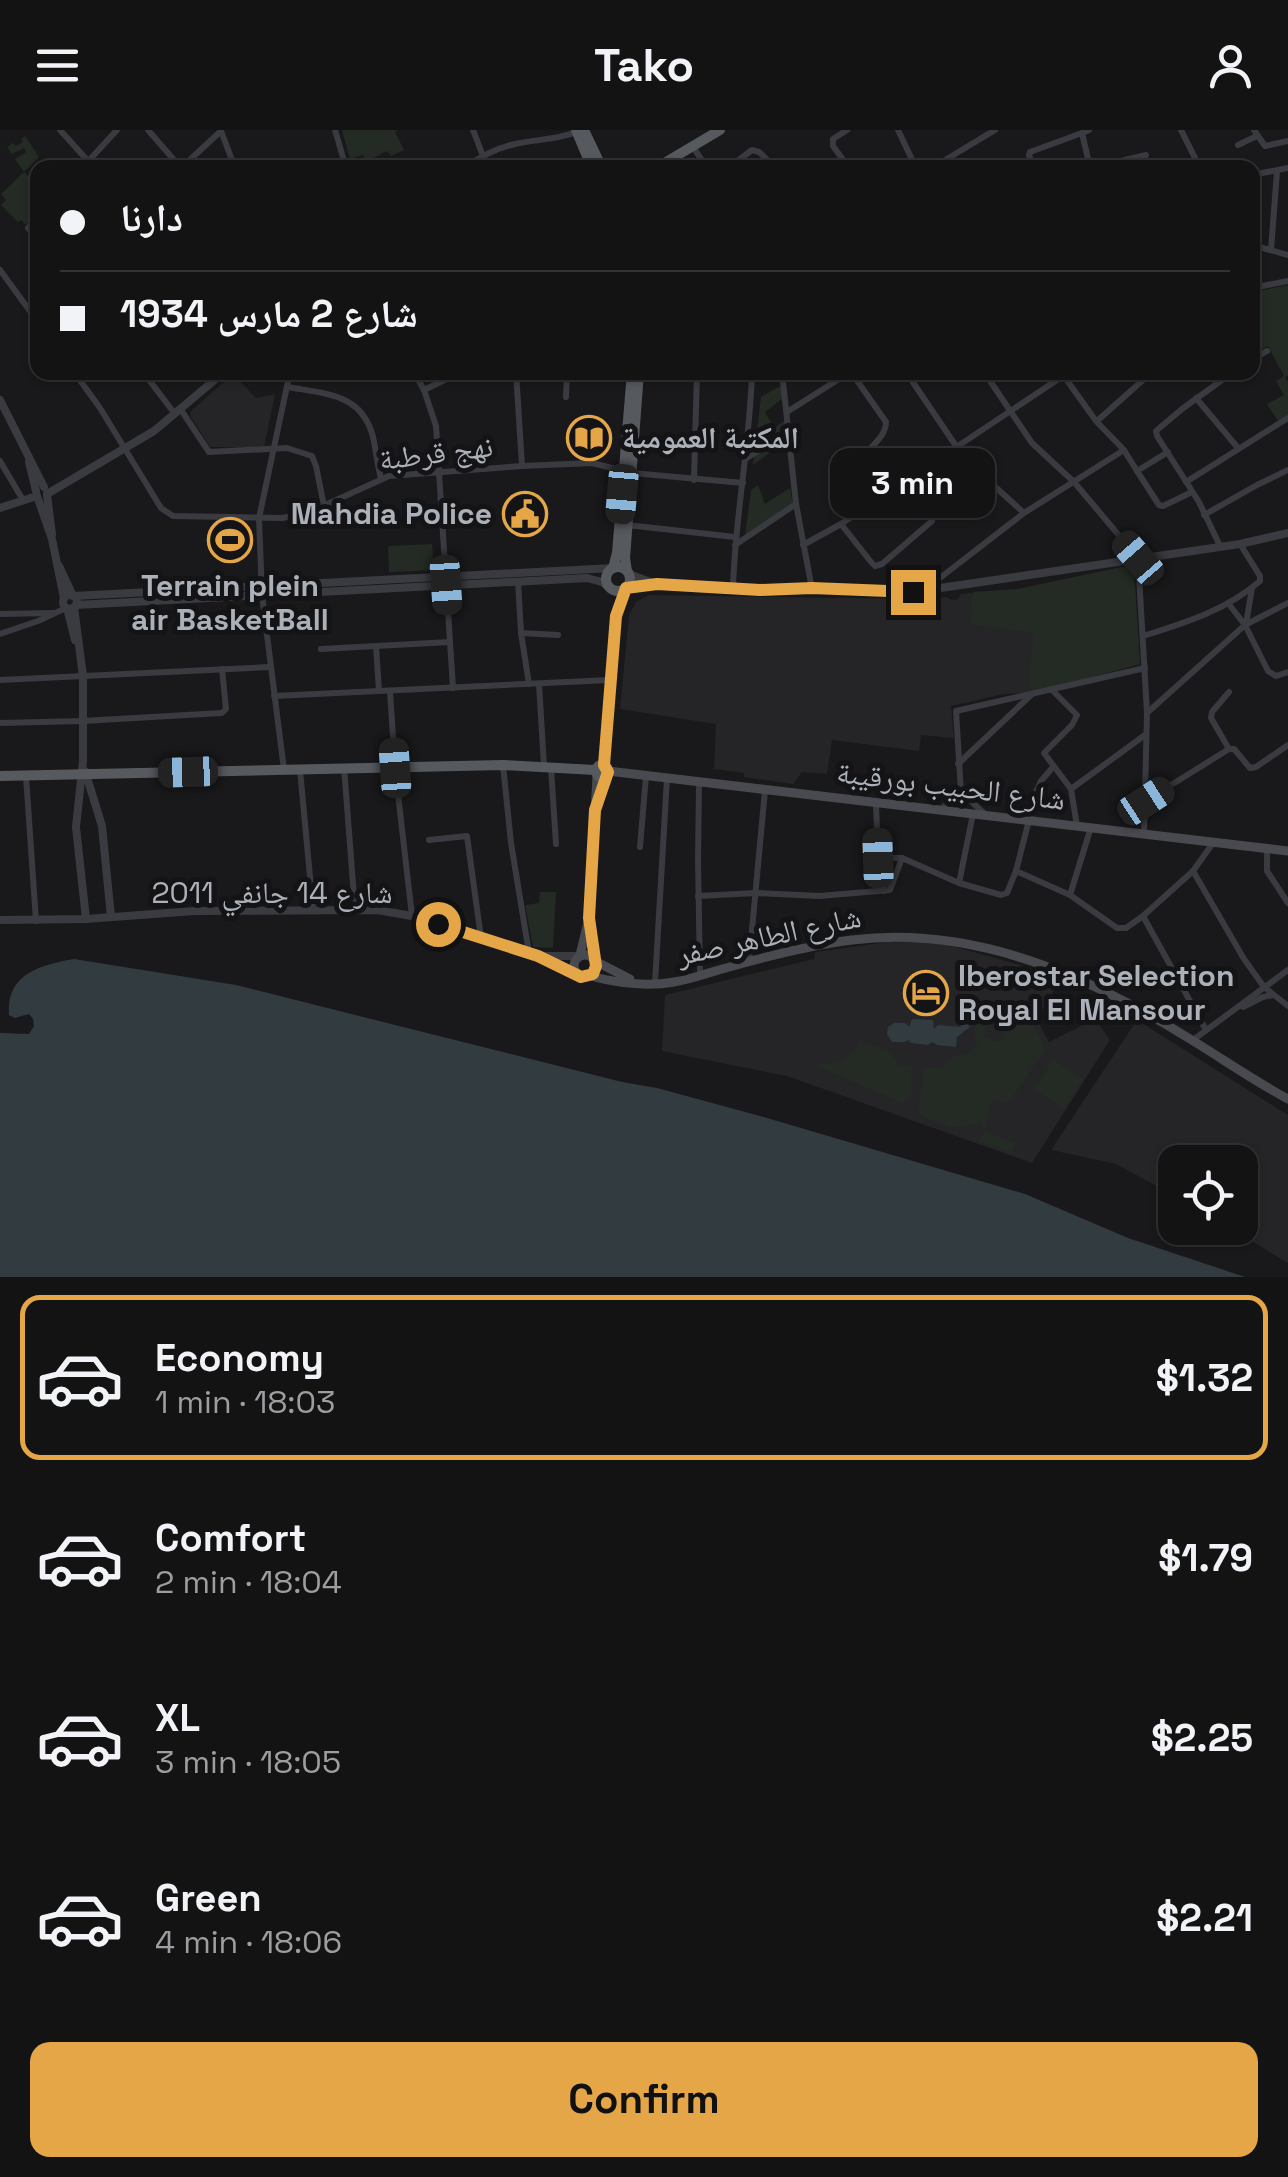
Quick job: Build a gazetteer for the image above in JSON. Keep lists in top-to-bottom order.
{
  "streets": {
    "main road": ["شارع الحبيب بورقيبة", "شارع الطاهر صفر"],
    "street": ["نهج قرطبة", "شارع 14 جانفي 2011"]
  },
  "crossings": [
    ["شارع 14 جانفي 2011", "شارع الطاهر صفر"]
  ],
  "places": {
    "library": ["المكتبة العمومية"],
    "public building": ["Mahdia Police"],
    "sports": ["Terrain plein air BasketBall"],
    "hotel": ["Iberostar Selection Royal El Mansour"]
  },
  "page": {
    "header": "Tako",
    "banner": ["دارنا", "شارع 2 مارس 1934"],
    "bubble": "3 min",
    "list": [
      {
        "name": "Economy",
        "note": "1 min · 18:03",
        "value": "$1.32"
      },
      {
        "name": "Comfort",
        "note": "2 min · 18:04",
        "value": "$1.79"
      },
      {
        "name": "XL",
        "note": "3 min · 18:05",
        "value": "$2.25"
      },
      {
        "name": "Green",
        "note": "4 min · 18:06",
        "value": "$2.21"
      }
    ],
    "buttons": "Confirm"
  }
}
